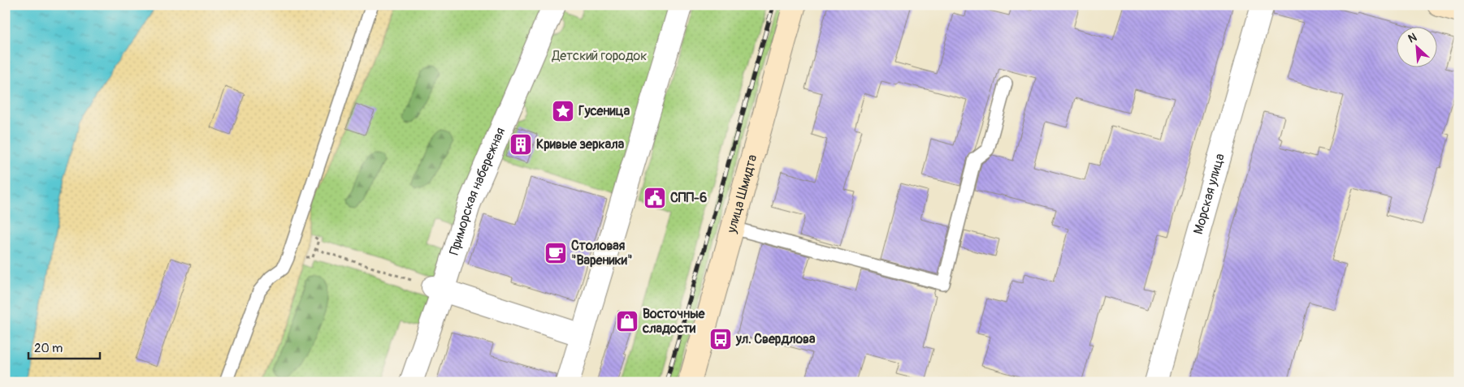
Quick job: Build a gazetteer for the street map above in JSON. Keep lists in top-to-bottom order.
{
  "streets": {
    "street": ["Приморская набережная", "улица Шмидта", "Морская улица"]
  },
  "parks": ["Детский городок"],
  "places": {
    "place": ["Гусеница"],
    "building": ["Кривые зеркала"],
    "public building": ["СПП-6"],
    "cafe": ["Столовая \"Вареники\""],
    "shop": ["Восточные сладости"],
    "bus stop": ["ул. Свердлова"]
  },
  "scale_bar": "20 m",
  "north": "top left"
}
